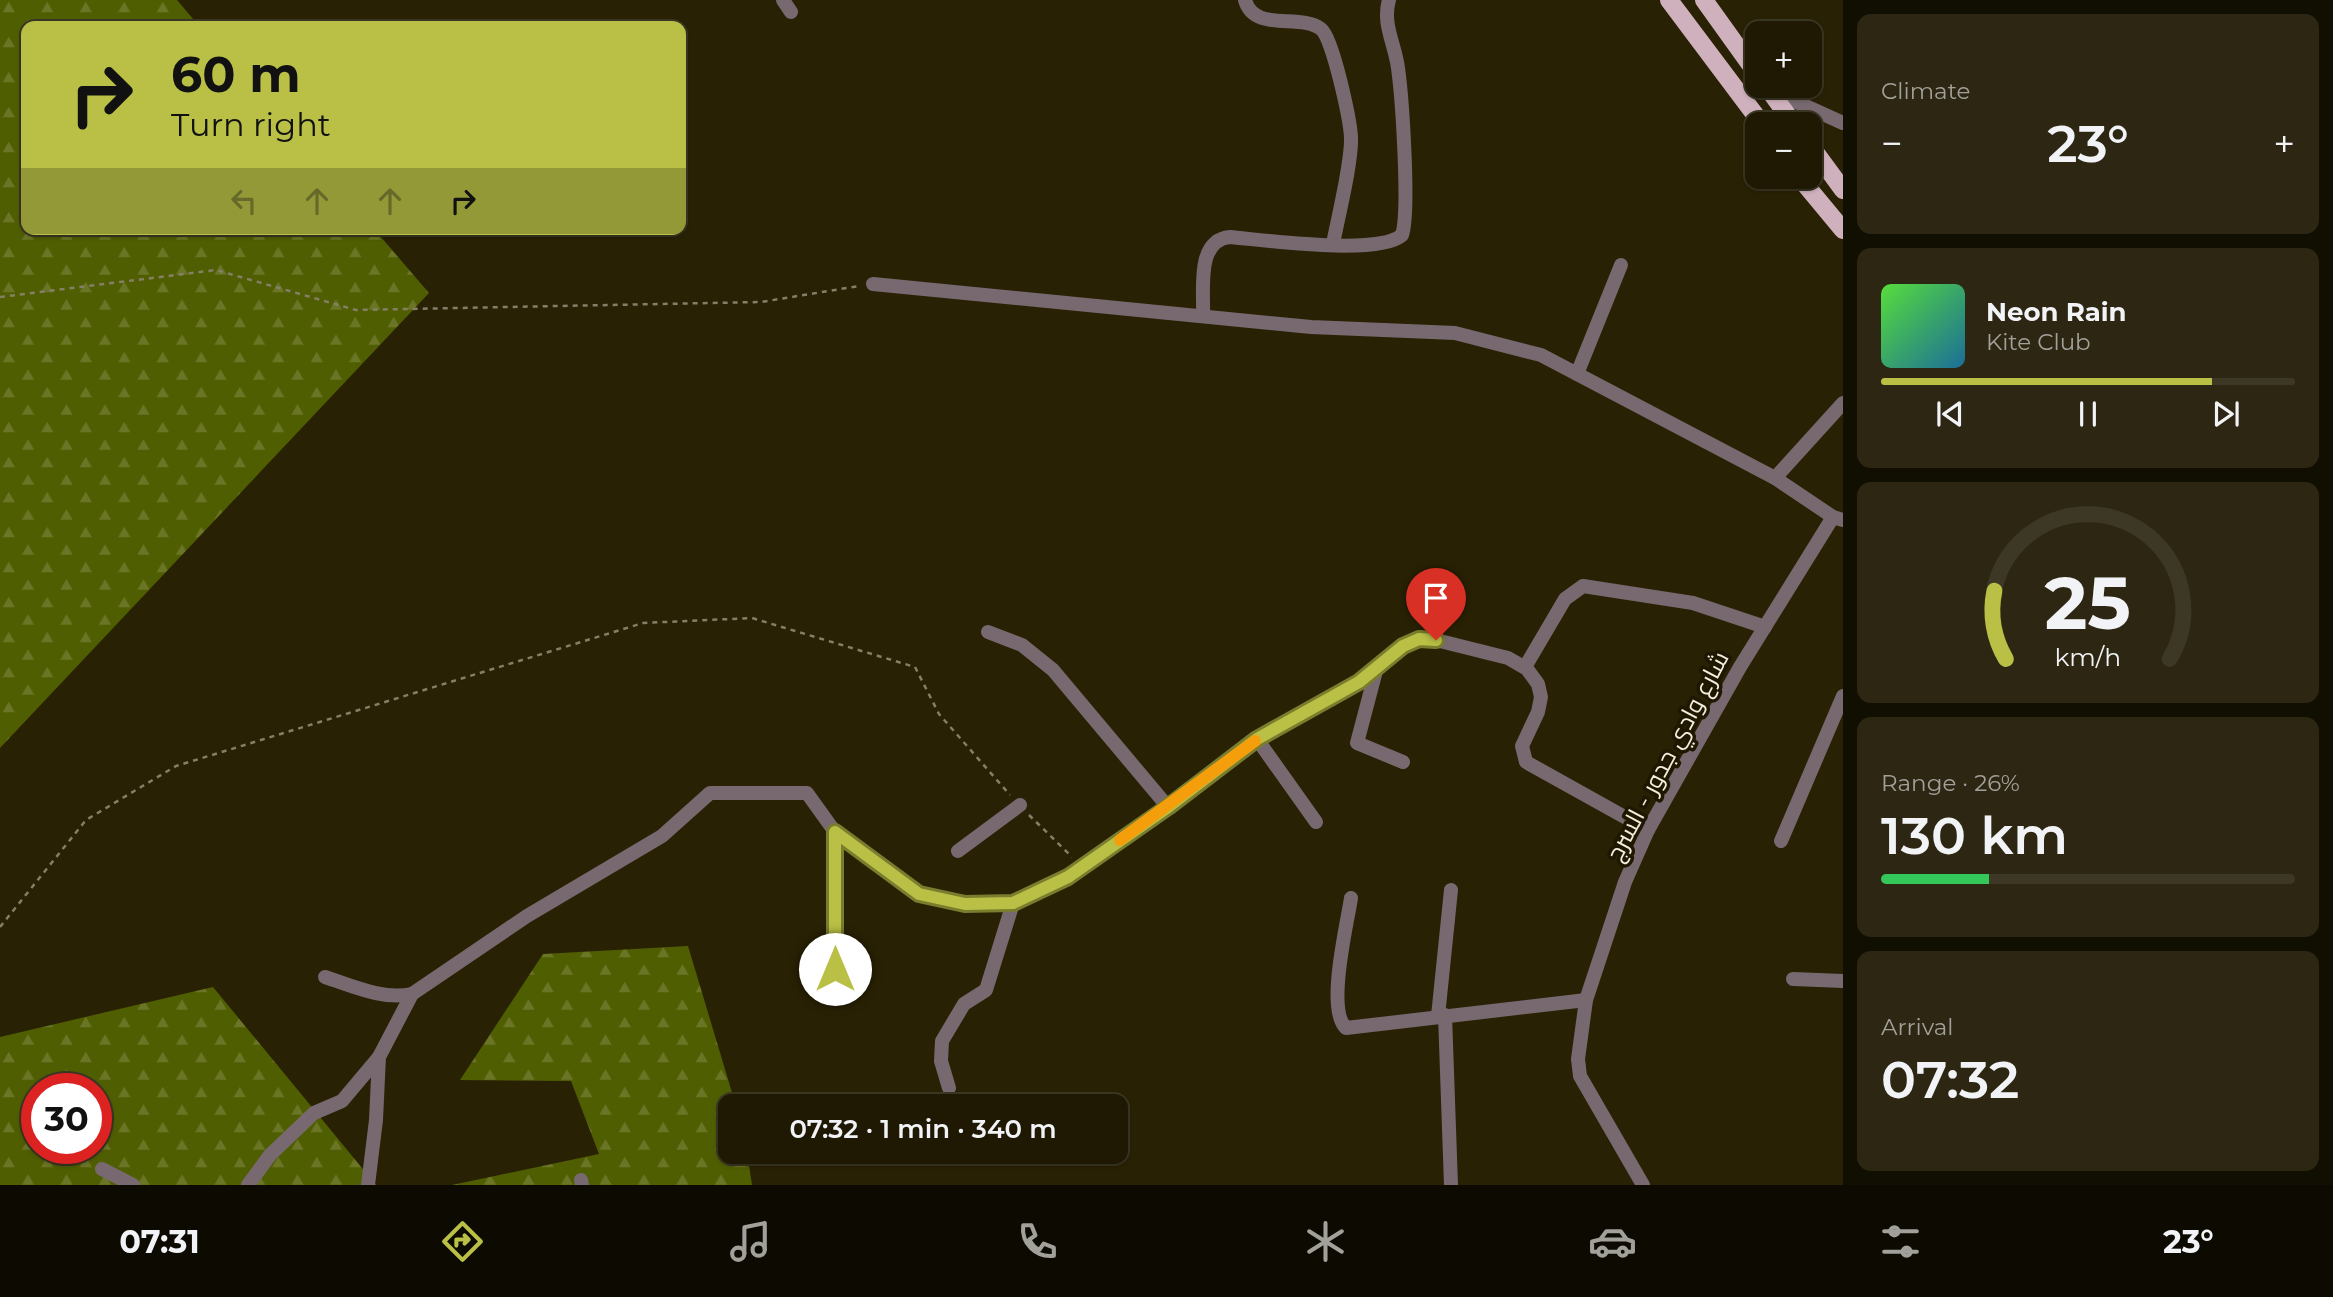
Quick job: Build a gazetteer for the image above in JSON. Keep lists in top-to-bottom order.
{
  "streets": {
    "street": ["شارع وادي جدور - السرج"]
  },
  "page": {
    "tile": [
      "Climate",
      ["Range · 26%", "130 km"],
      ["Arrival", "07:32"]
    ],
    "map_buttons": ["+", "−"],
    "turn": ["60 m", "Turn right"],
    "heat": ["−", "23°", "+"],
    "song": ["Neon Rain", "Kite Club"],
    "limit": "30",
    "trip": "07:32 · 1 min · 340 m",
    "tabs": ["07:31", "23°"],
    "gauge": ["25", "km/h"]
  }
}
